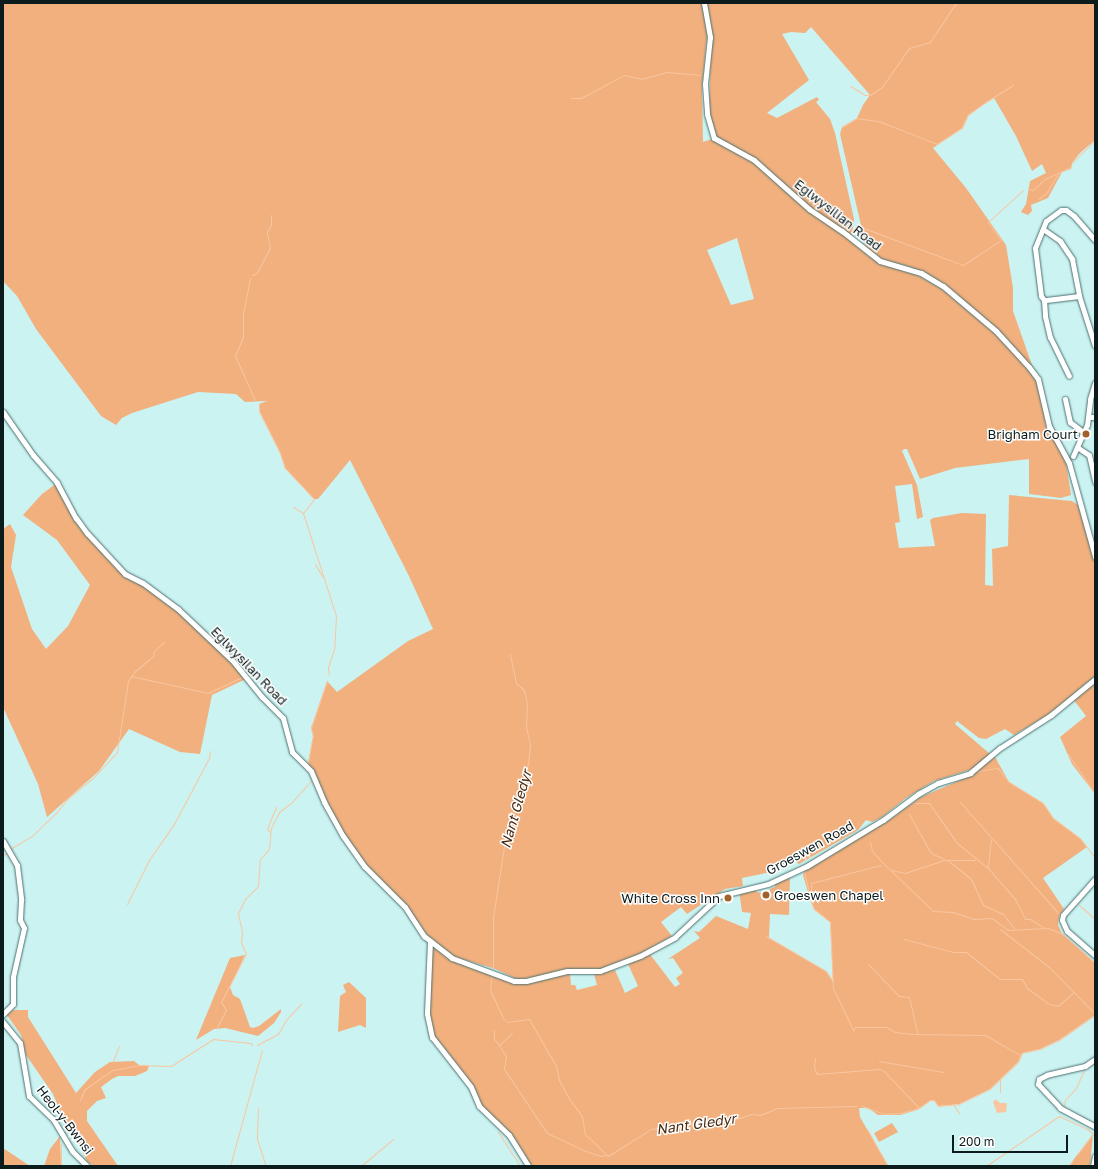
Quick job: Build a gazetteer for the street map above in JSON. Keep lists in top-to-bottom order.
{
  "streets": {
    "street": [
      "Eglwysilian Road",
      "Eglwysilan Road",
      "Groeswen Road",
      "Heol-y-Bwnsi"
    ]
  },
  "crossings": [
    ["Eglwysilan Road", "Groeswen Road"]
  ],
  "water": ["Nant Gledyr"],
  "places": ["Brigham Court", "Groeswen Chapel", "White Cross Inn"],
  "scale_bar": "200 m"
}
